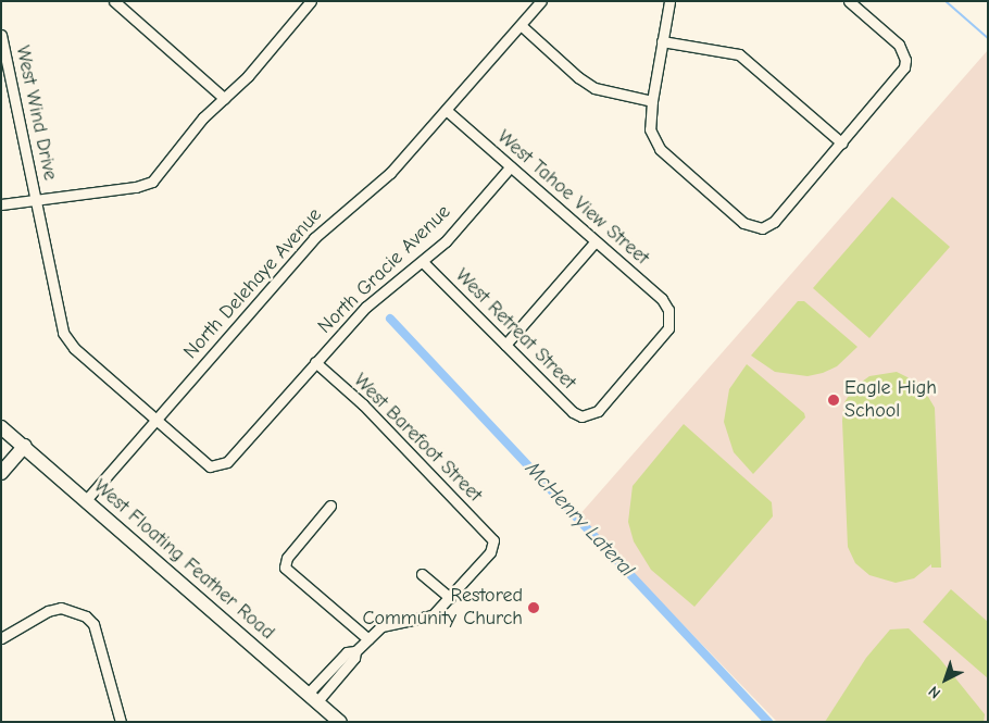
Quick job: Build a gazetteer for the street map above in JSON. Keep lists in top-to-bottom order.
{
  "streets": {
    "main road": ["West Floating Feather Road"],
    "street": [
      "West Wind Drive",
      "West Tahoe View Street",
      "North Gracie Avenue",
      "North Delehaye Avenue",
      "West Retreat Street",
      "West Barefoot Street"
    ]
  },
  "crossings": [
    ["West Wind Drive", "North Gracie Avenue"],
    ["West Wind Drive", "North Delehaye Avenue"],
    ["West Tahoe View Street", "North Gracie Avenue"],
    ["West Tahoe View Street", "North Delehaye Avenue"],
    ["West Tahoe View Street", "West Retreat Street"],
    ["North Gracie Avenue", "West Retreat Street"],
    ["North Gracie Avenue", "West Barefoot Street"],
    ["North Delehaye Avenue", "West Floating Feather Road"]
  ],
  "water": ["McHenry Lateral"],
  "places": ["Eagle High School", "Restored Community Church"],
  "north": "bottom left"
}
